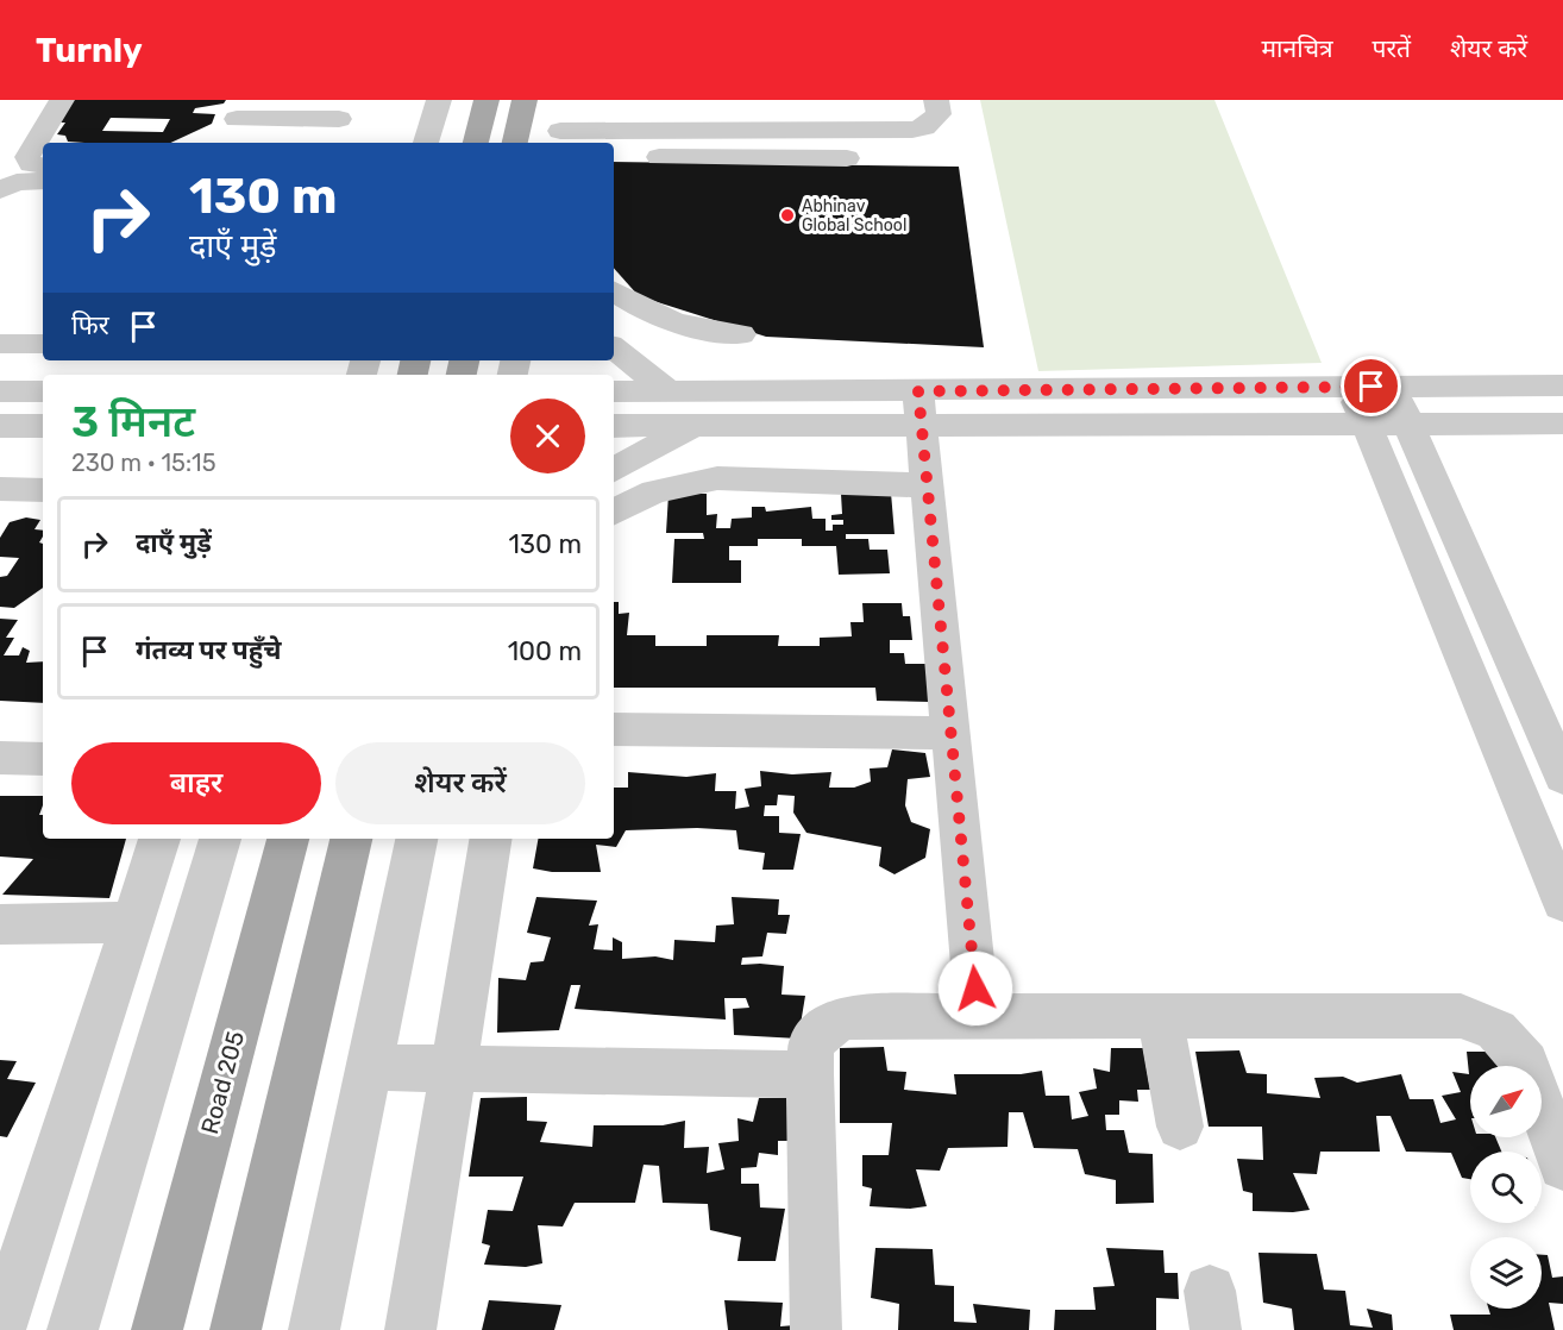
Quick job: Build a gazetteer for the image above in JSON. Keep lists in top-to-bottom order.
{
  "streets": {
    "main road": ["Road 205"]
  },
  "places": ["Abhinav Global School"],
  "north": "top right",
  "page": {
    "header": "Turnly",
    "nav": ["मानचित्र", "परतें", "शेयर करें"],
    "turn": ["130 m", "दाएँ मुड़ें"],
    "then": "फिर",
    "heading": ["3 मिनट", "230 m · 15:15"],
    "list": [
      {
        "name": "दाएँ मुड़ें",
        "value": "130 m"
      },
      {
        "name": "गंतव्य पर पहुँचे",
        "value": "100 m"
      }
    ],
    "buttons": ["बाहर", "शेयर करें"]
  }
}
